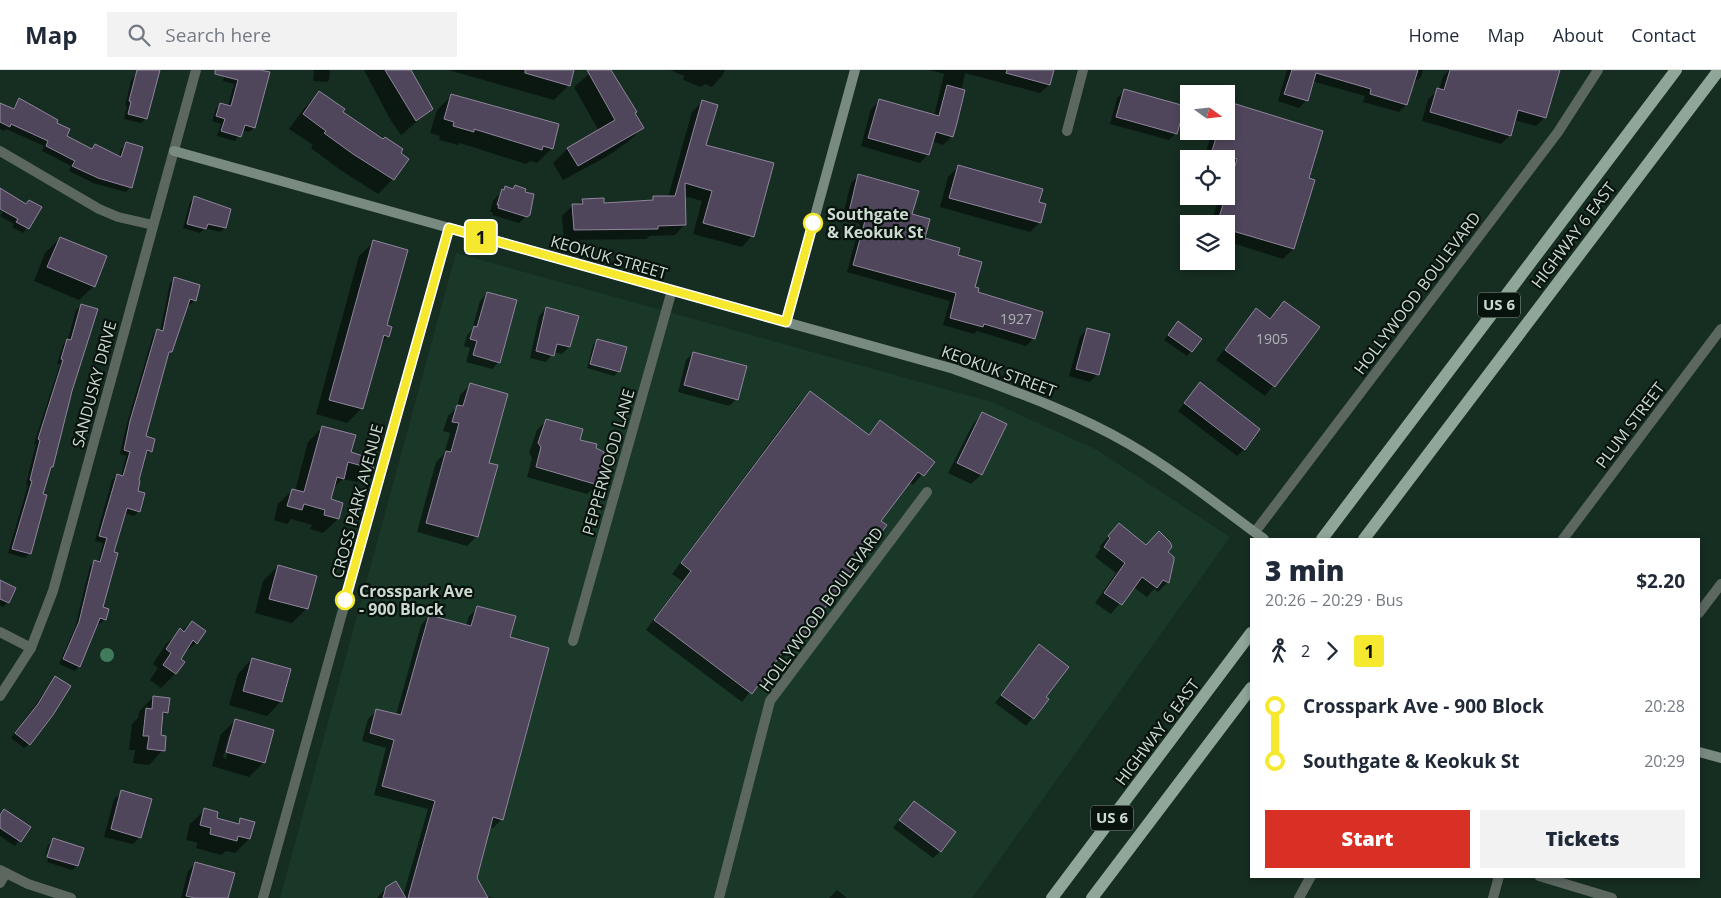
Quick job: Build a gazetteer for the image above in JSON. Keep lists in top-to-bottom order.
{
  "streets": {
    "main road": ["HIGHWAY 6 EAST", "US 6"],
    "street": [
      "KEOKUK STREET",
      "HOLLYWOOD BOULEVARD",
      "SANDUSKY DRIVE",
      "PLUM STREET",
      "PEPPERWOOD LANE",
      "CROSS PARK AVENUE"
    ]
  },
  "crossings": [
    ["KEOKUK STREET", "HOLLYWOOD BOULEVARD"],
    ["KEOKUK STREET", "SANDUSKY DRIVE"],
    ["KEOKUK STREET", "PEPPERWOOD LANE"],
    ["KEOKUK STREET", "CROSS PARK AVENUE"]
  ],
  "places": ["Southgate & Keokuk St", "Crosspark Ave - 900 Block"],
  "lines": ["bus line 1"],
  "house_numbers": ["1927", "1905"],
  "north": "right",
  "page": {
    "header": "Map",
    "search": "Search here",
    "nav": [
      "Home",
      "Map",
      "About",
      "Contact"
    ],
    "on_map": "1",
    "heading": ["3 min", "20:26 – 20:29 · Bus", "$2.20"],
    "legs": ["2", "1"],
    "list": [
      {
        "name": "Crosspark Ave - 900 Block",
        "value": "20:28"
      },
      {
        "name": "Southgate & Keokuk St",
        "value": "20:29"
      }
    ],
    "buttons": ["Start", "Tickets"]
  }
}
